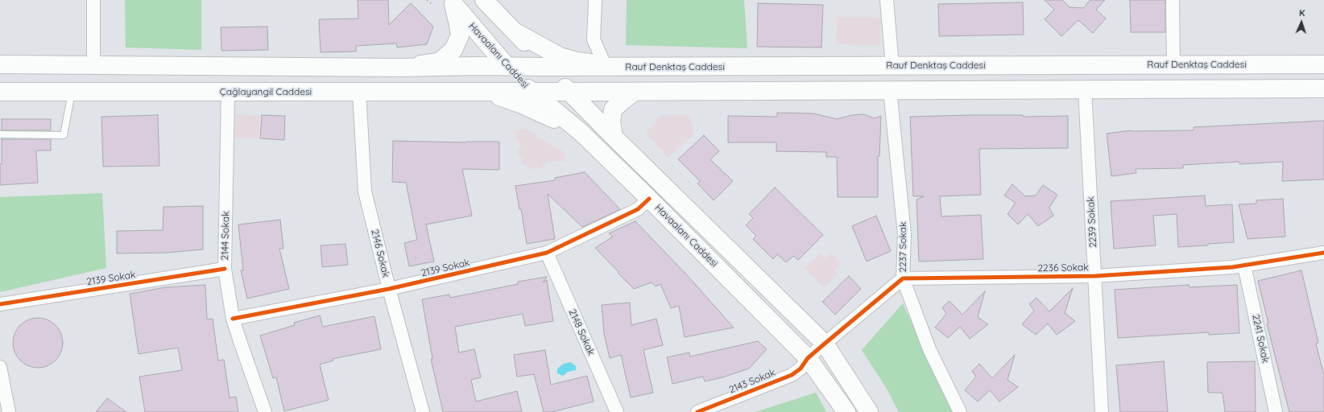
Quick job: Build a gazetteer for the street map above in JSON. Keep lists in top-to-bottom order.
{
  "streets": {
    "main road": ["Havaalanı Caddesi", "Rauf Denktaş Caddesi", "Çağlayangil Caddesi"],
    "street": [
      "2239 Sokak",
      "2144 Sokak",
      "2237 Sokak",
      "2146 Sokak",
      "2139 Sokak",
      "2236 Sokak",
      "2148 Sokak",
      "2241 Sokak",
      "2143 Sokak"
    ]
  },
  "crossings": [
    ["Havaalanı Caddesi", "Rauf Denktaş Caddesi"],
    ["Havaalanı Caddesi", "Çağlayangil Caddesi"],
    ["Havaalanı Caddesi", "2139 Sokak"],
    ["Havaalanı Caddesi", "2143 Sokak"],
    ["Çağlayangil Caddesi", "2144 Sokak"],
    ["Çağlayangil Caddesi", "2146 Sokak"],
    ["2239 Sokak", "2236 Sokak"],
    ["2144 Sokak", "2139 Sokak"],
    ["2237 Sokak", "2236 Sokak"],
    ["2146 Sokak", "2139 Sokak"],
    ["2139 Sokak", "2148 Sokak"],
    ["2236 Sokak", "2241 Sokak"]
  ],
  "north": "top"
}
